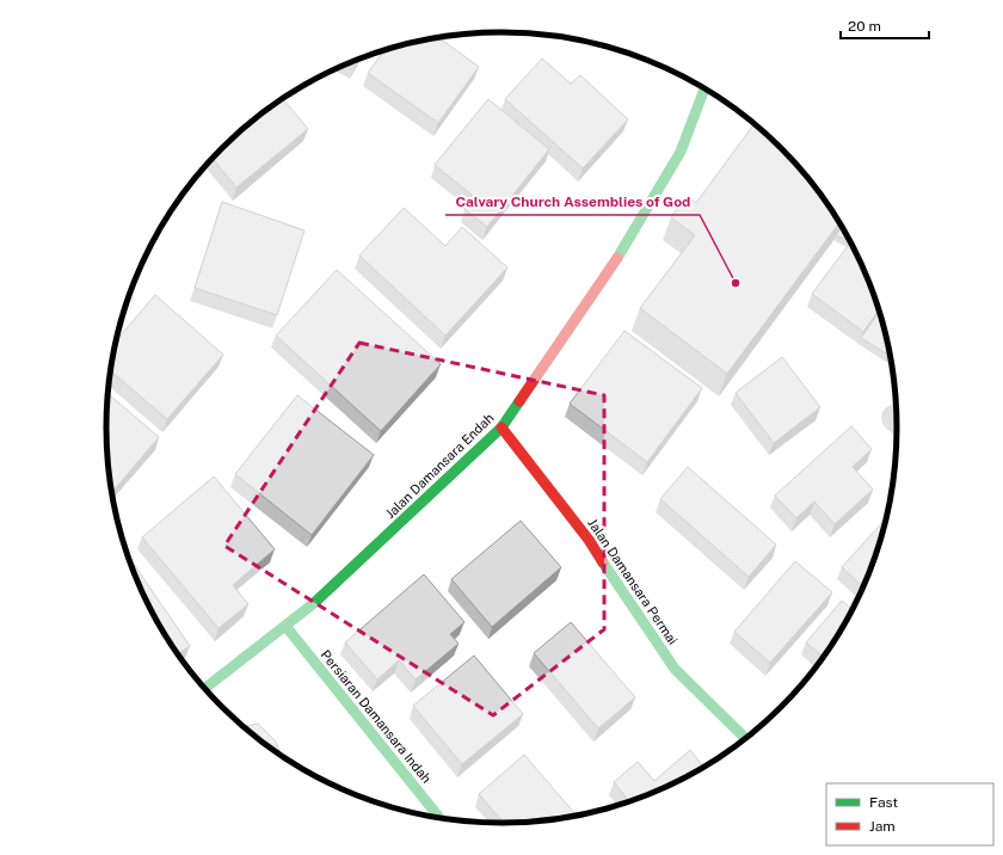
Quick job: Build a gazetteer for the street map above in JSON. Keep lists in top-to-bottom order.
{
  "streets": {
    "street": ["Jalan Damansara Endah", "Jalan Damansara Permai", "Persiaran Damansara Indah"]
  },
  "crossings": [
    ["Jalan Damansara Endah", "Jalan Damansara Permai"],
    ["Jalan Damansara Endah", "Persiaran Damansara Indah"]
  ],
  "places": ["Calvary Church Assemblies of God"],
  "legend": ["Fast", "Jam"],
  "scale_bar": "20 m"
}
